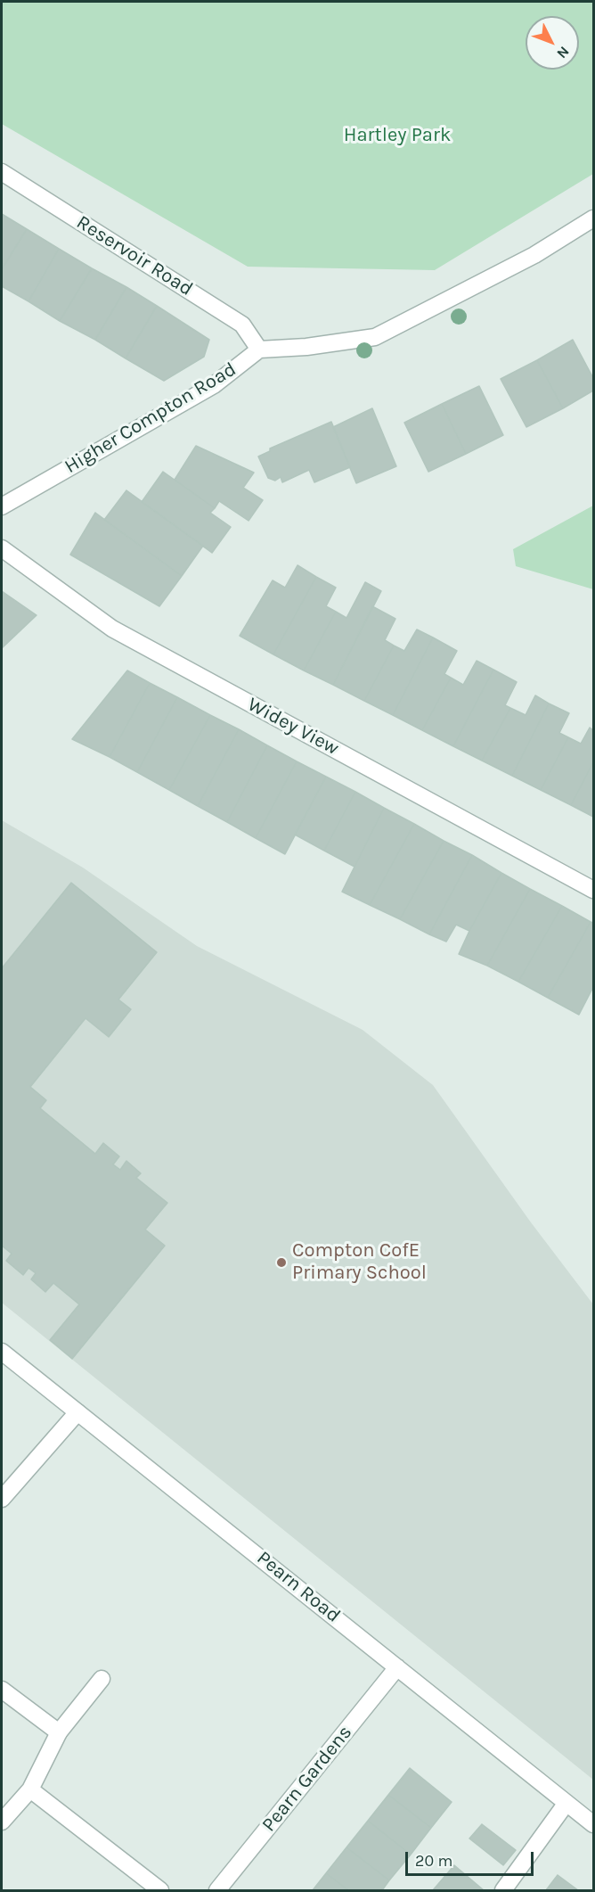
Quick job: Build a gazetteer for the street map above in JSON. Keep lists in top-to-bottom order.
{
  "streets": {
    "street": [
      "Reservoir Road",
      "Higher Compton Road",
      "Widey View",
      "Pearn Road",
      "Pearn Gardens"
    ]
  },
  "crossings": [
    ["Reservoir Road", "Higher Compton Road"],
    ["Pearn Road", "Pearn Gardens"]
  ],
  "parks": ["Hartley Park"],
  "places": ["Compton CofE Primary School"],
  "scale_bar": "20 m",
  "north": "bottom right"
}
